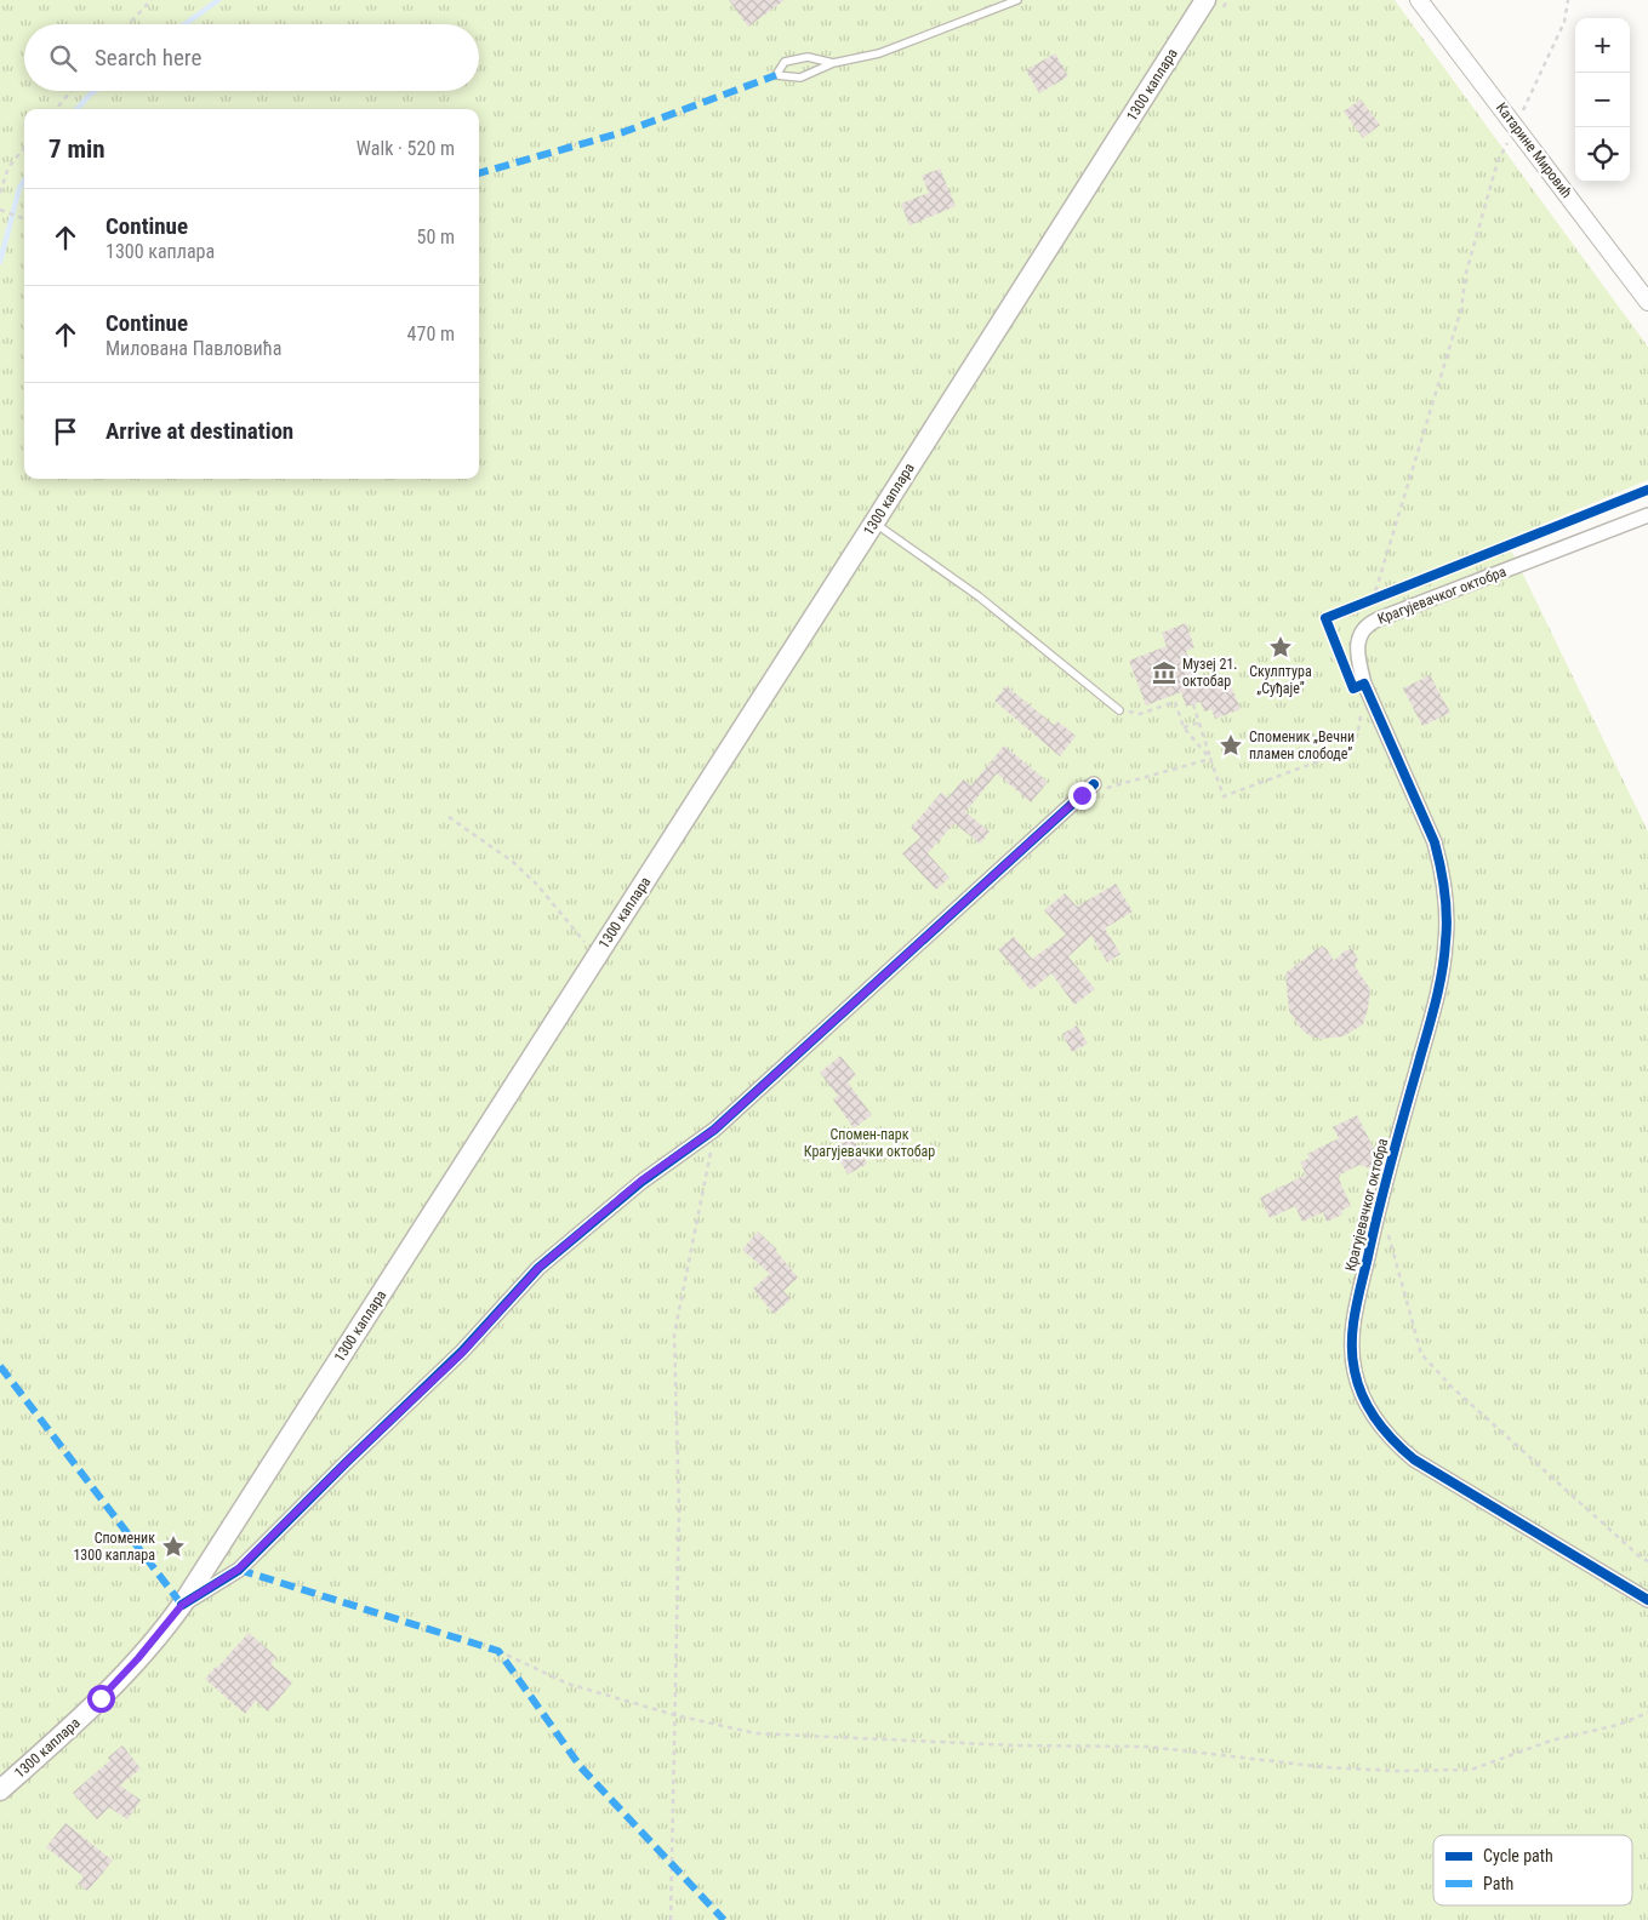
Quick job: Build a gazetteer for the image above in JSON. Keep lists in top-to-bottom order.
{
  "streets": {
    "main road": ["1300 каплара"],
    "street": ["Катарине Мировић", "Крагујевачког октобра"]
  },
  "parks": ["Спомен-парк Крагујевачки октобар"],
  "places": {
    "place": ["Скулптура „Суђаје”", "Споменик „Вечни пламен слободе”", "Споменик 1300 каплара"],
    "museum": ["Музеј 21. октобар"]
  },
  "legend": ["Cycle path", "Path"],
  "page": {
    "map_buttons": ["+", "−"],
    "search": "Search here",
    "heading": ["7 min", "Walk · 520 m"],
    "list": [
      ["Continue", "1300 каплара", "50 m"],
      ["Continue", "Милована Павловића", "470 m"],
      "Arrive at destination"
    ]
  }
}
